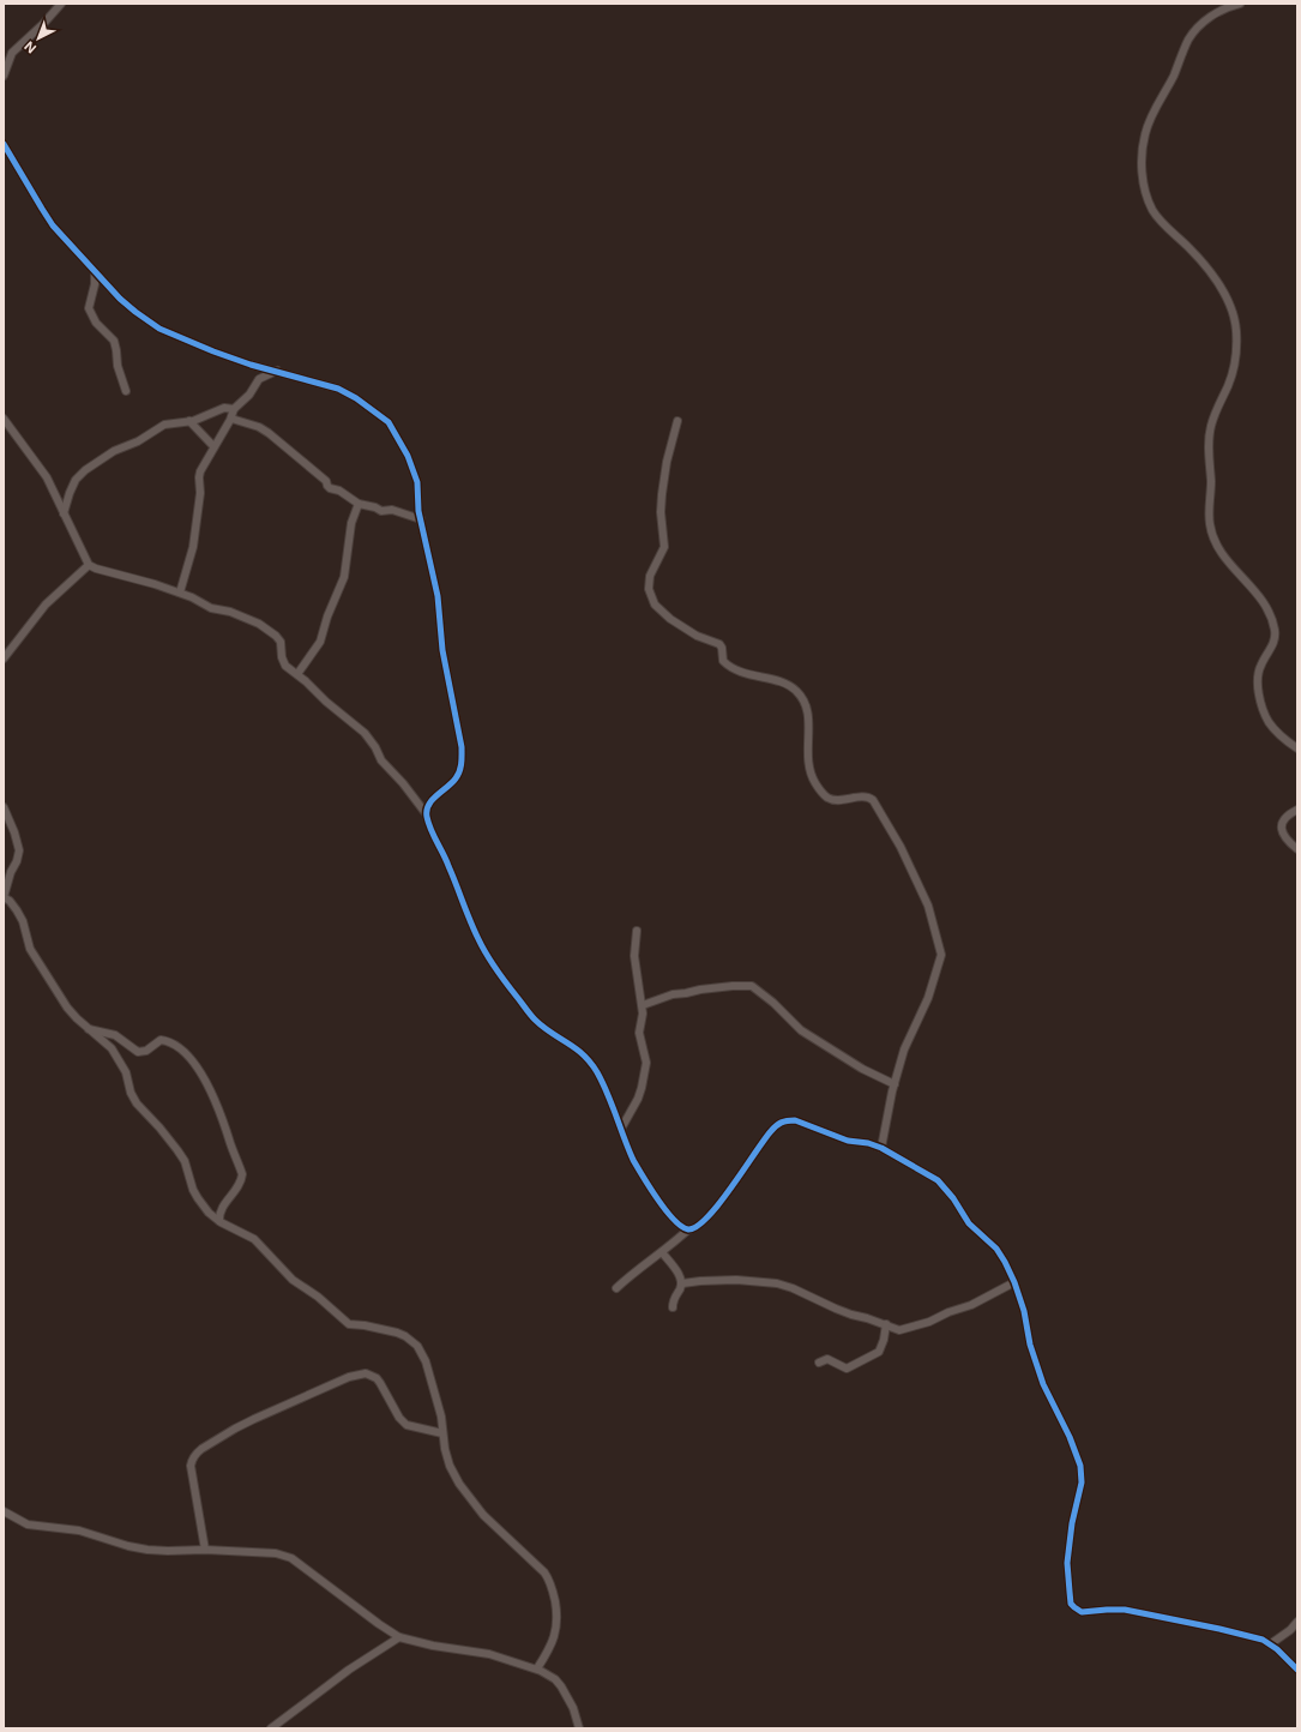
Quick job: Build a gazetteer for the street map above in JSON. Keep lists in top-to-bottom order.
{
  "north": "bottom left"
}
